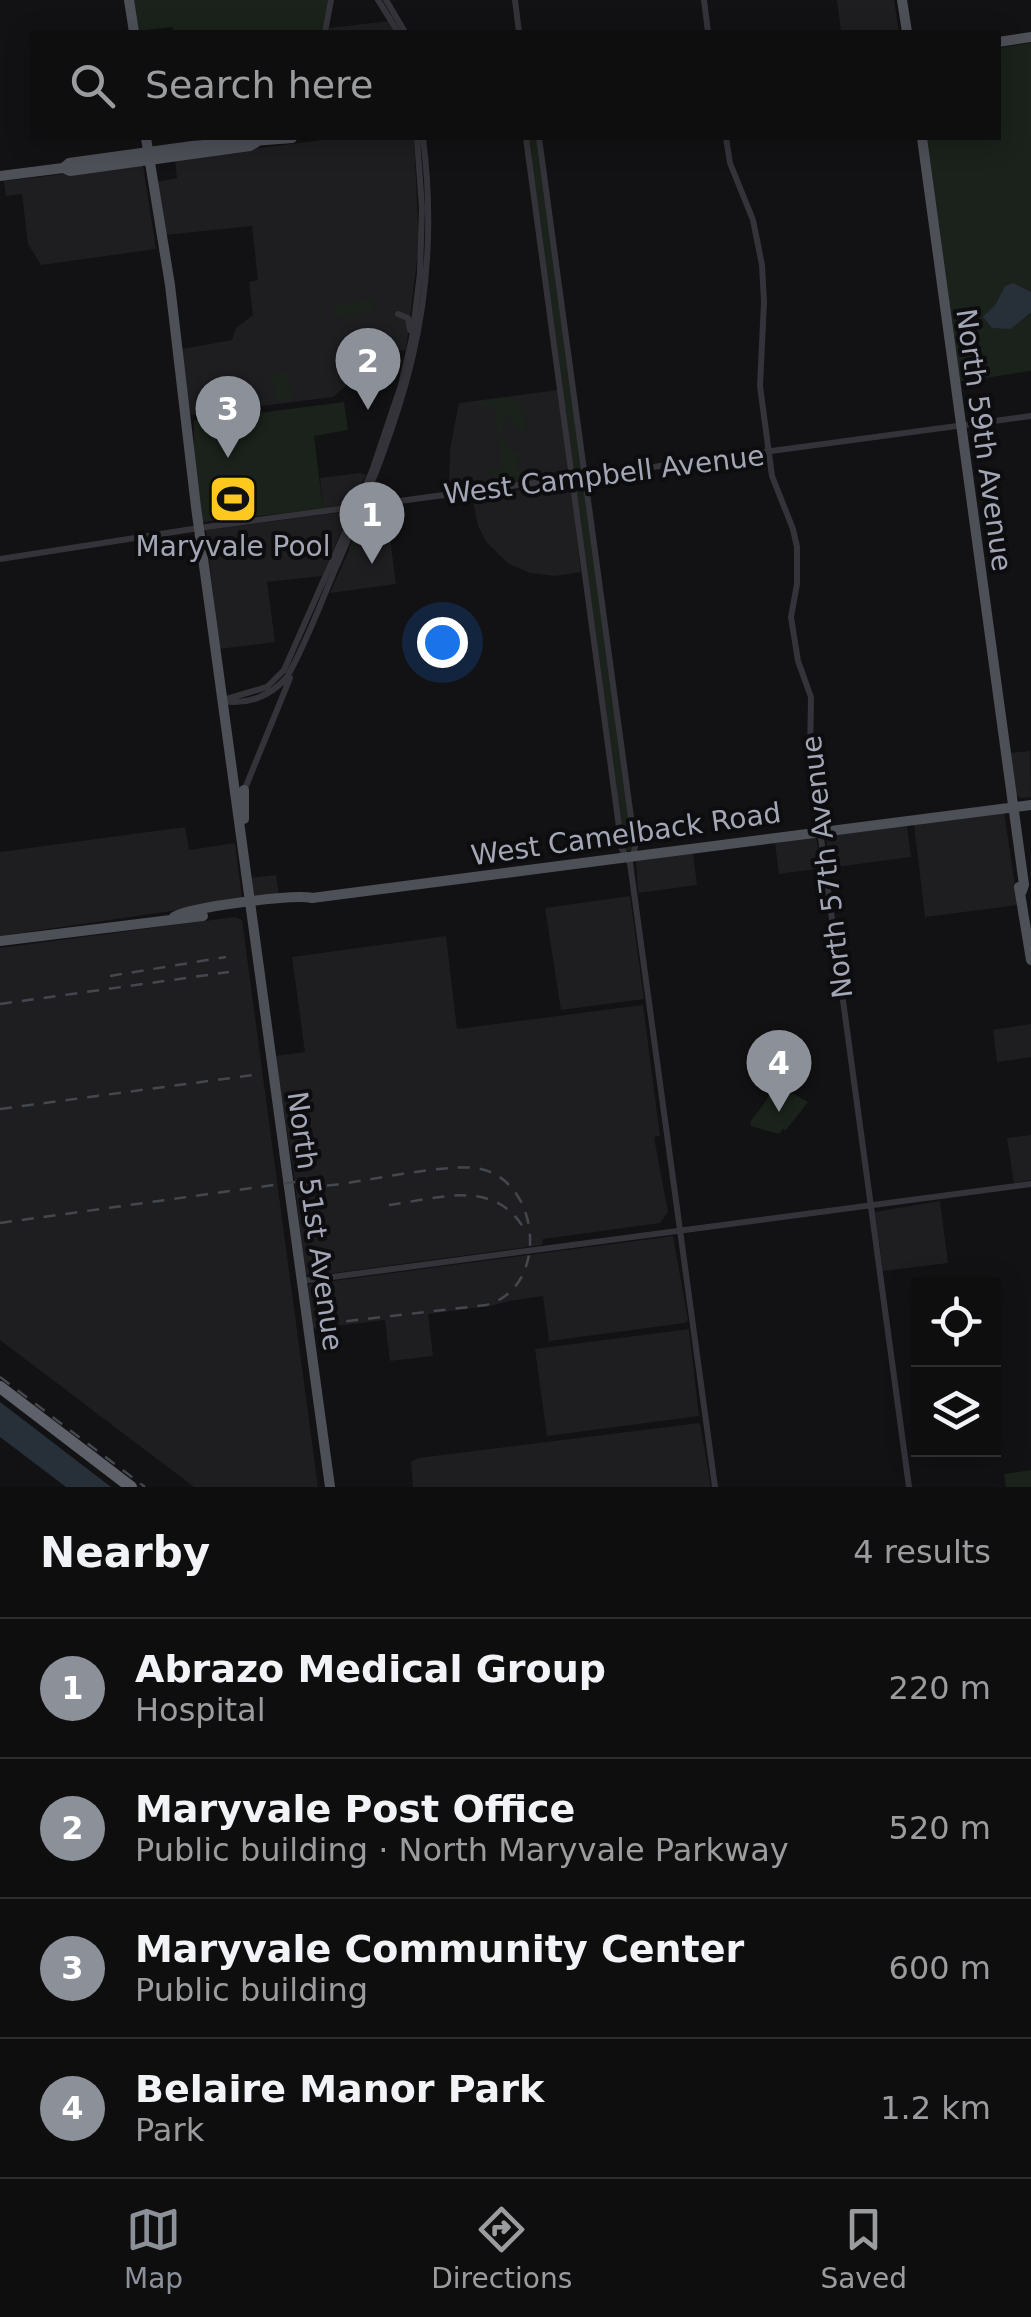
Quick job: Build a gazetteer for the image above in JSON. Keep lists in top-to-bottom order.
{
  "streets": {
    "main road": ["North 59th Avenue", "West Camelback Road", "North 51st Avenue"],
    "street": ["West Campbell Avenue", "North 57th Avenue"]
  },
  "crossings": [
    ["North 59th Avenue", "West Campbell Avenue"],
    ["North 59th Avenue", "West Camelback Road"],
    ["West Campbell Avenue", "North 57th Avenue"],
    ["West Camelback Road", "North 57th Avenue"],
    ["West Camelback Road", "North 51st Avenue"]
  ],
  "places": {
    "sports": ["Maryvale Pool"]
  },
  "page": {
    "search": "Search here",
    "pins": [
      "2",
      "3",
      "1",
      "4"
    ],
    "heading": ["Nearby", "4 results"],
    "list": [
      {
        "mark": "1",
        "name": "Abrazo Medical Group",
        "note": "Hospital",
        "value": "220 m"
      },
      {
        "mark": "2",
        "name": "Maryvale Post Office",
        "note": "Public building · North Maryvale Parkway",
        "value": "520 m"
      },
      {
        "mark": "3",
        "name": "Maryvale Community Center",
        "note": "Public building",
        "value": "600 m"
      },
      {
        "mark": "4",
        "name": "Belaire Manor Park",
        "note": "Park",
        "value": "1.2 km"
      }
    ],
    "nav": ["Map", "Directions", "Saved"]
  }
}
